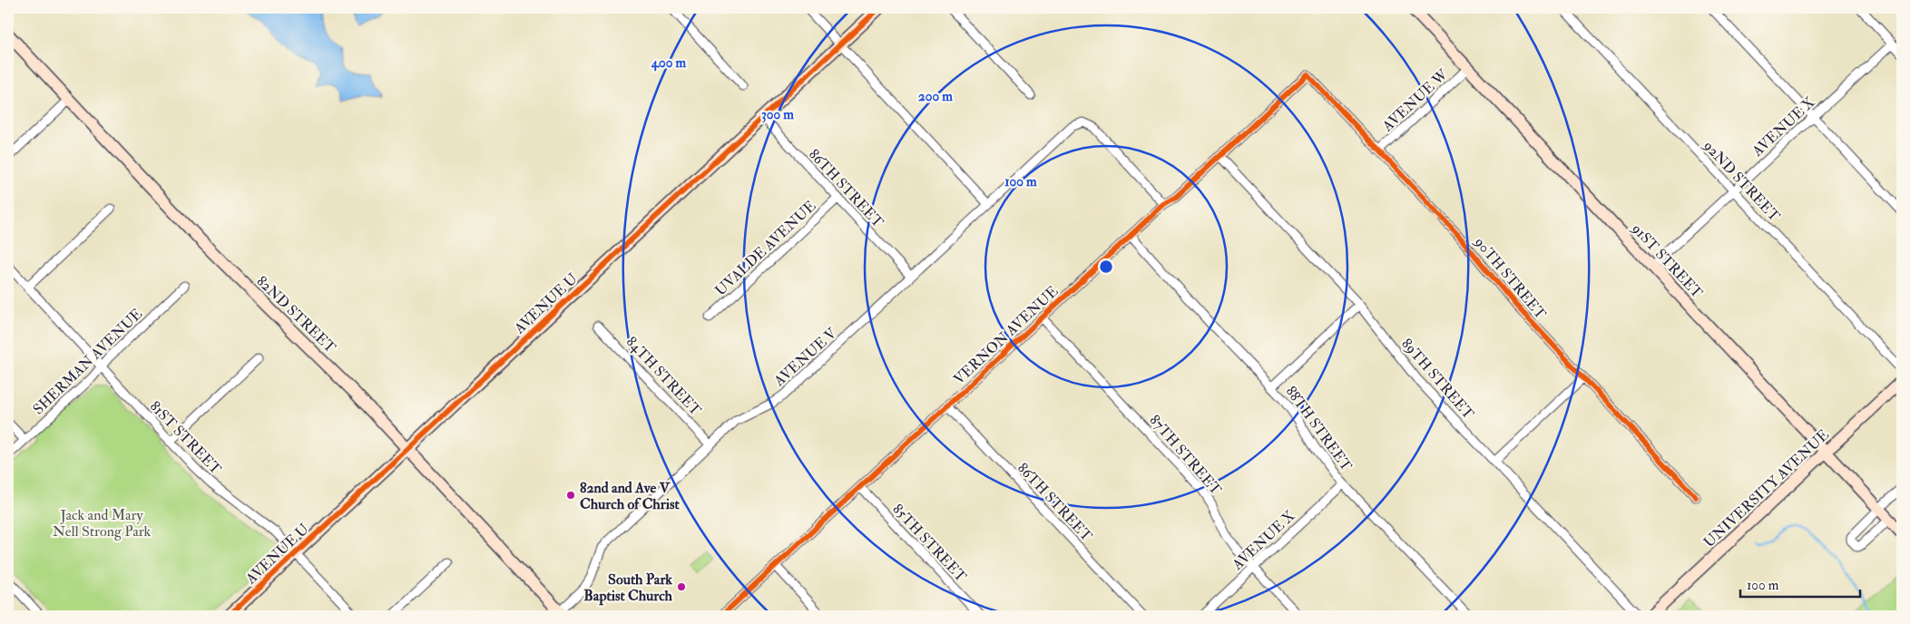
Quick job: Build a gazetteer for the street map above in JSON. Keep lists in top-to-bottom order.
{
  "streets": {
    "street": [
      "AVENUE W",
      "AVENUE X",
      "92ND STREET",
      "86TH STREET",
      "UVALDE AVENUE",
      "91ST STREET",
      "90TH STREET",
      "AVENUE U",
      "82ND STREET",
      "VERNON AVENUE",
      "AVENUE V",
      "SHERMAN AVENUE",
      "84TH STREET",
      "89TH STREET",
      "88TH STREET",
      "81ST STREET",
      "87TH STREET",
      "UNIVERSITY AVENUE",
      "85TH STREET"
    ]
  },
  "crossings": [
    ["AVENUE W", "91ST STREET"],
    ["AVENUE W", "90TH STREET"],
    ["AVENUE X", "92ND STREET"],
    ["AVENUE X", "91ST STREET"],
    ["AVENUE X", "88TH STREET"],
    ["AVENUE X", "87TH STREET"],
    ["86TH STREET", "UVALDE AVENUE"],
    ["86TH STREET", "AVENUE U"],
    ["86TH STREET", "VERNON AVENUE"],
    ["86TH STREET", "AVENUE V"],
    ["91ST STREET", "UNIVERSITY AVENUE"],
    ["90TH STREET", "VERNON AVENUE"],
    ["AVENUE U", "82ND STREET"],
    ["AVENUE U", "81ST STREET"],
    ["82ND STREET", "AVENUE V"],
    ["VERNON AVENUE", "AVENUE V"],
    ["VERNON AVENUE", "89TH STREET"],
    ["VERNON AVENUE", "88TH STREET"],
    ["VERNON AVENUE", "87TH STREET"],
    ["VERNON AVENUE", "85TH STREET"],
    ["AVENUE V", "84TH STREET"],
    ["SHERMAN AVENUE", "81ST STREET"]
  ],
  "parks": ["Jack and Mary Nell Strong Park"],
  "places": ["82nd and Ave V Church of Christ", "South Park Baptist Church"],
  "scale_bar": "100 m",
  "rings": [
    "400 m",
    "200 m",
    "300 m",
    "100 m"
  ]
}
